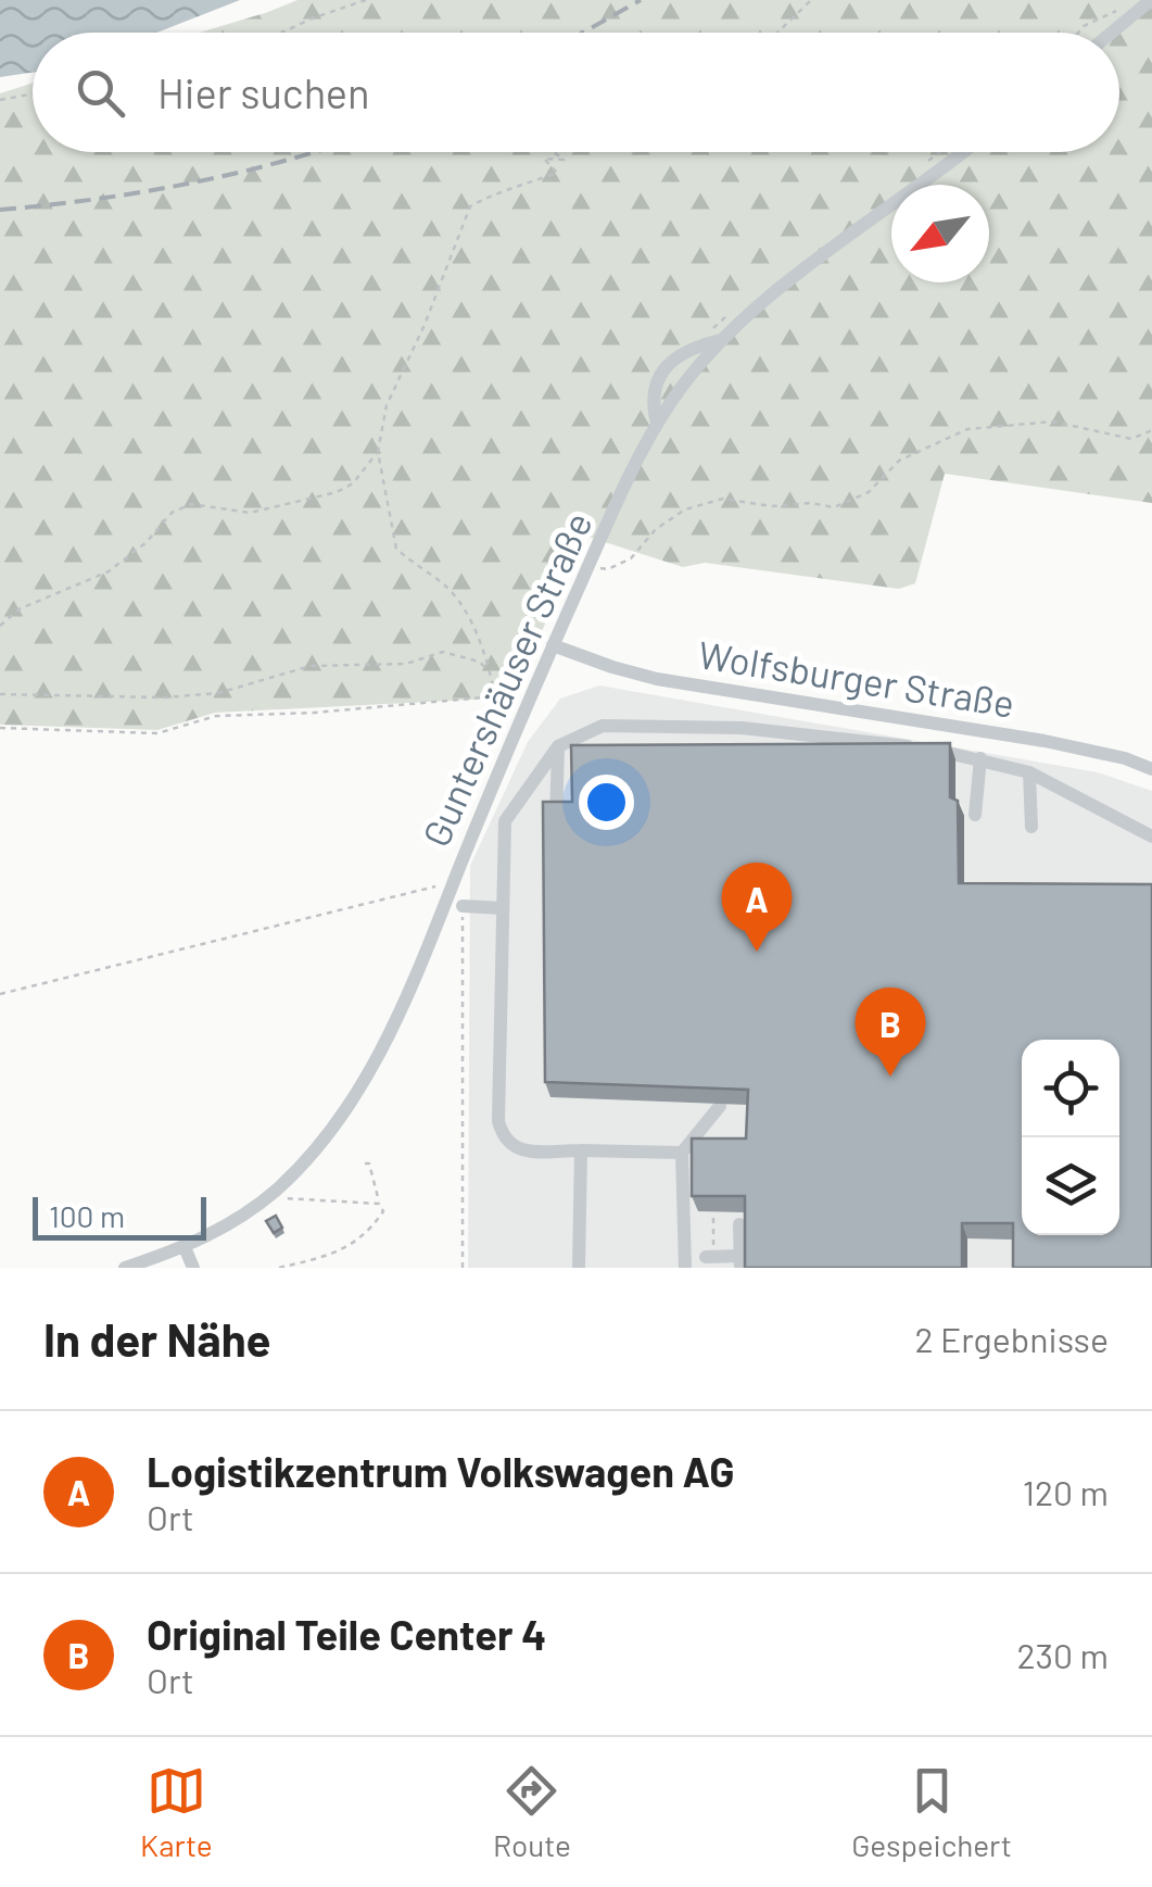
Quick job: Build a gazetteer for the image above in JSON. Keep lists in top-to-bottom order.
{
  "streets": {
    "street": ["Wolfsburger Straße", "Guntershäuser Straße"]
  },
  "crossings": [
    ["Wolfsburger Straße", "Guntershäuser Straße"]
  ],
  "scale_bar": "100 m",
  "north": "bottom left",
  "page": {
    "search": "Hier suchen",
    "pins": ["A", "B"],
    "scale": "100 m",
    "heading": ["In der Nähe", "2 Ergebnisse"],
    "list": [
      {
        "mark": "A",
        "name": "Logistikzentrum Volkswagen AG",
        "note": "Ort",
        "value": "120 m"
      },
      {
        "mark": "B",
        "name": "Original Teile Center 4",
        "note": "Ort",
        "value": "230 m"
      }
    ],
    "nav": ["Karte", "Route", "Gespeichert"]
  }
}
